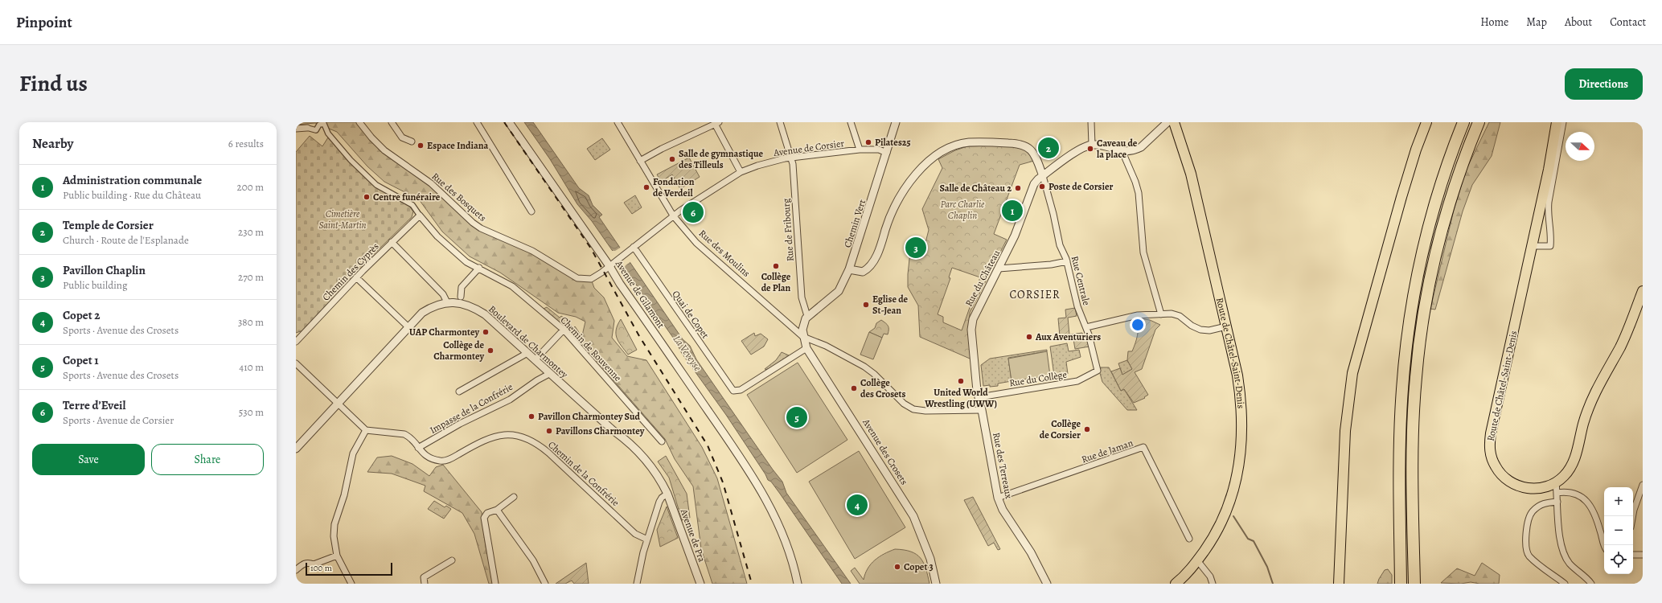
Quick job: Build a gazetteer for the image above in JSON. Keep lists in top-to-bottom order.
{
  "streets": {
    "main road": ["Route de Châtel-Saint-Denis"],
    "street": [
      "Avenue de Corsier",
      "Rue des Bosquets",
      "Chemin Vert",
      "Rue de Fribourg",
      "Rue des Moulins",
      "Chemin des Cyprès",
      "Rue du Château",
      "Rue Centrale",
      "Avenue de Gilamont",
      "Quai de Copet",
      "Boulevard de Charmontey",
      "Chemin de Rouvenne",
      "Rue du Collège",
      "Impasse de la Confrérie",
      "Rue de Jaman",
      "Avenue des Crosets",
      "Rue des Terreaux",
      "Chemin de la Confrérie",
      "Avenue de Pra"
    ]
  },
  "crossings": [
    ["Avenue de Corsier", "Rue des Bosquets"],
    ["Avenue de Corsier", "Chemin Vert"],
    ["Avenue de Corsier", "Rue de Fribourg"],
    ["Avenue de Corsier", "Rue des Moulins"],
    ["Avenue de Corsier", "Avenue de Gilamont"],
    ["Avenue de Corsier", "Quai de Copet"],
    ["Rue des Bosquets", "Avenue de Gilamont"],
    ["Chemin Vert", "Rue de Fribourg"],
    ["Rue des Moulins", "Avenue des Crosets"],
    ["Chemin des Cyprès", "Chemin de Rouvenne"],
    ["Rue du Château", "Rue Centrale"],
    ["Rue du Château", "Rue du Collège"],
    ["Rue du Château", "Rue des Terreaux"],
    ["Rue Centrale", "Rue du Collège"],
    ["Quai de Copet", "Avenue des Crosets"],
    ["Boulevard de Charmontey", "Impasse de la Confrérie"],
    ["Boulevard de Charmontey", "Avenue de Pra"],
    ["Rue du Collège", "Rue des Terreaux"],
    ["Impasse de la Confrérie", "Chemin de la Confrérie"],
    ["Rue de Jaman", "Rue des Terreaux"]
  ],
  "districts": ["CORSIER"],
  "water": ["La Veveyse"],
  "parks": ["Parc Charlie Chaplin", "Cimetière Saint-Martin"],
  "places": [
    "Pilates25",
    "Espace Indiana",
    "Caveau de la place",
    "Salle de gymnastique des Tilleuls",
    "Poste de Corsier",
    "Fondation de Verdeil",
    "Salle de Château 2",
    "Centre funéraire",
    "Collège de Plan",
    "Eglise de St-Jean",
    "UAP Charmontey",
    "Aux Aventuriers",
    "Collège de Charmontey",
    "United World Wrestling (UWW)",
    "Collège des Crosets",
    "Pavillon Charmontey Sud",
    "Collège de Corsier",
    "Pavillons Charmontey",
    "Copet 3"
  ],
  "scale_bar": "100 m",
  "north": "right",
  "page": {
    "header": "Pinpoint",
    "nav": [
      "Home",
      "Map",
      "About",
      "Contact"
    ],
    "title": "Find us",
    "buttons": [
      "Directions",
      ["Save", "Share"]
    ],
    "heading": ["Nearby", "6 results"],
    "pins": [
      "2",
      "1",
      "6",
      "3",
      "5",
      "4"
    ],
    "list": [
      {
        "mark": "1",
        "name": "Administration communale",
        "note": "Public building · Rue du Château",
        "value": "200 m"
      },
      {
        "mark": "2",
        "name": "Temple de Corsier",
        "note": "Church · Route de l'Esplanade",
        "value": "230 m"
      },
      {
        "mark": "3",
        "name": "Pavillon Chaplin",
        "note": "Public building",
        "value": "270 m"
      },
      {
        "mark": "4",
        "name": "Copet 2",
        "note": "Sports · Avenue des Crosets",
        "value": "380 m"
      },
      {
        "mark": "5",
        "name": "Copet 1",
        "note": "Sports · Avenue des Crosets",
        "value": "410 m"
      },
      {
        "mark": "6",
        "name": "Terre d’Eveil",
        "note": "Sports · Avenue de Corsier",
        "value": "530 m"
      }
    ],
    "map_buttons": ["+", "−"],
    "scale": "100 m"
  }
}
